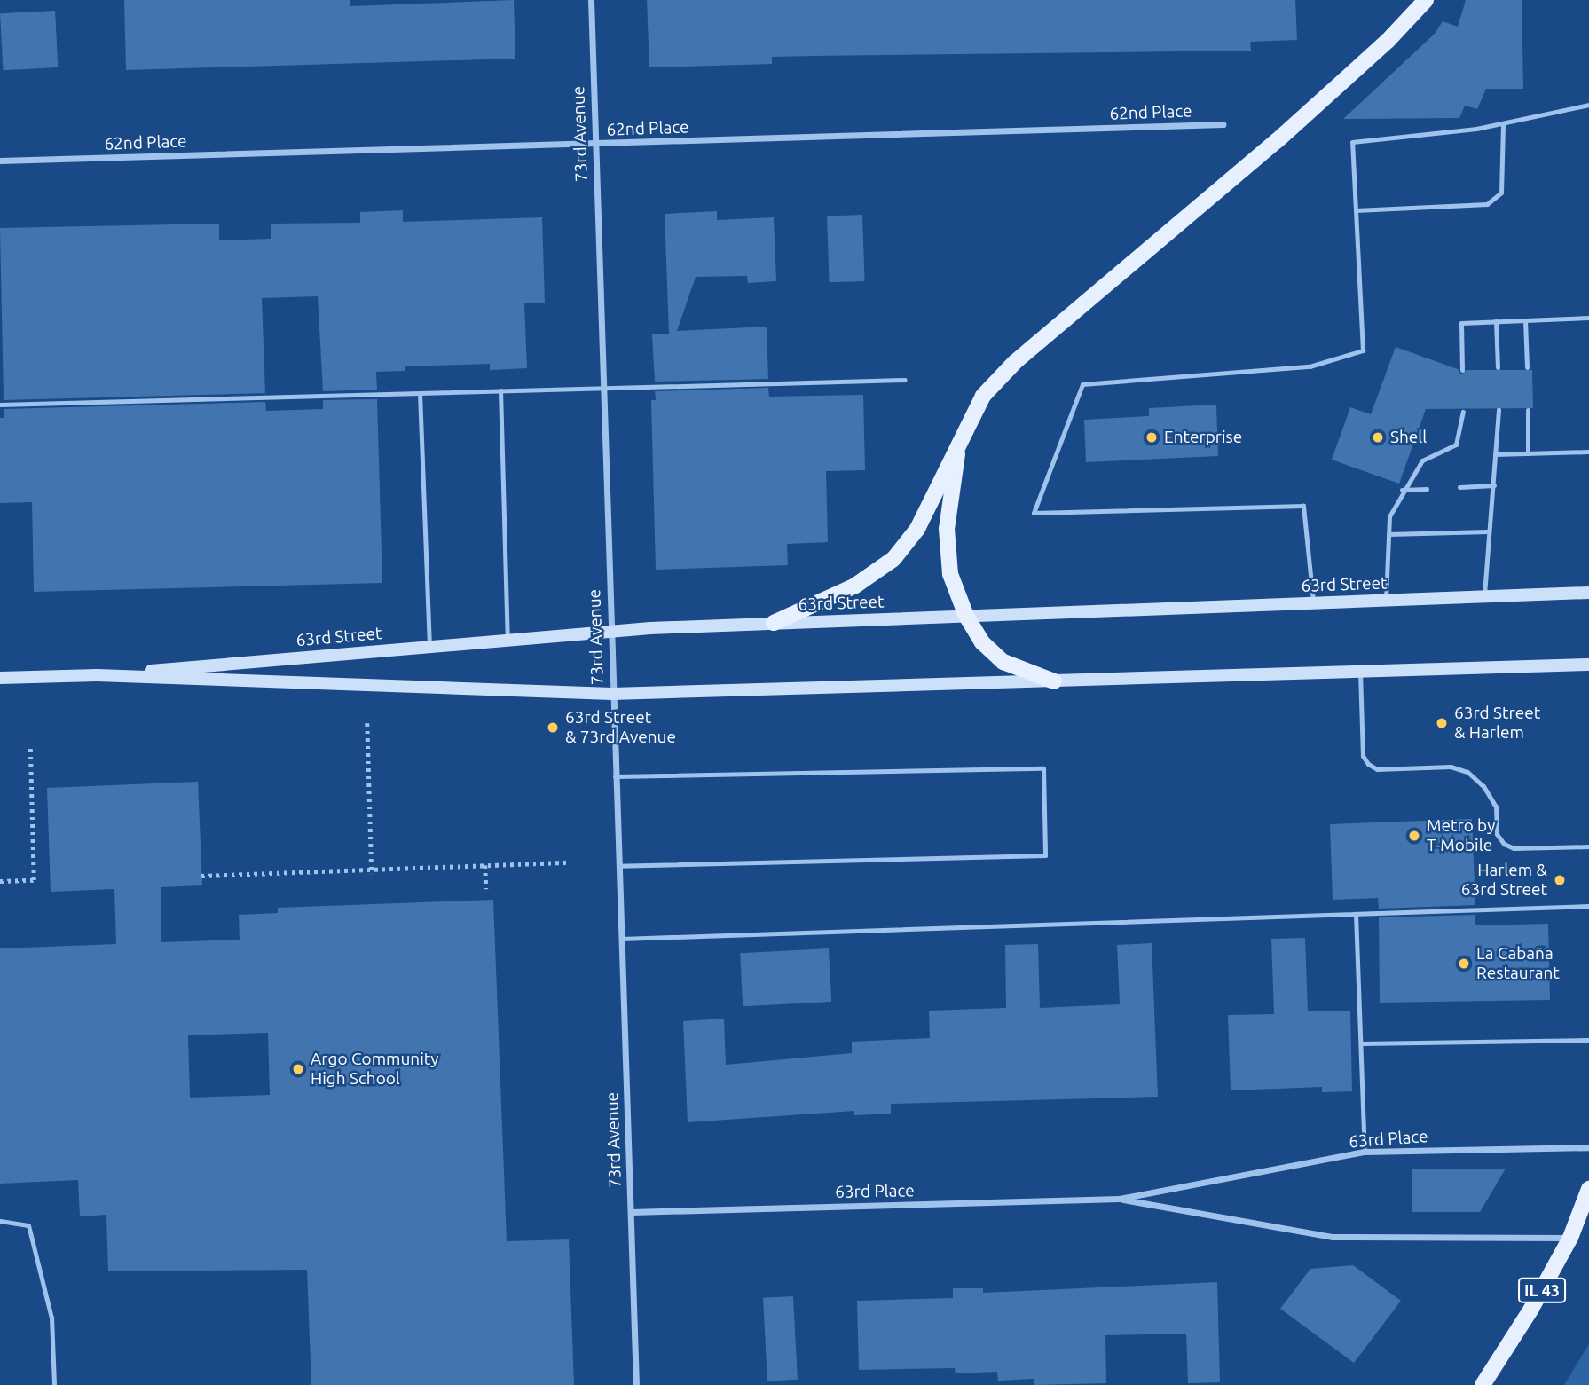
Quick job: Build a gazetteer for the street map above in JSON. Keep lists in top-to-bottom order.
{
  "streets": {
    "main road": ["63rd Street", "IL 43"],
    "street": ["62nd Place", "73rd Avenue", "63rd Place"]
  },
  "crossings": [
    ["62nd Place", "73rd Avenue"],
    ["73rd Avenue", "63rd Street"],
    ["73rd Avenue", "63rd Place"],
    ["63rd Place", "IL 43"]
  ],
  "places": [
    "Enterprise",
    "Shell",
    "63rd Street & Harlem",
    "63rd Street & 73rd Avenue",
    "Metro by T-Mobile",
    "Harlem & 63rd Street",
    "La Cabaña Restaurant",
    "Argo Community High School"
  ]
}
